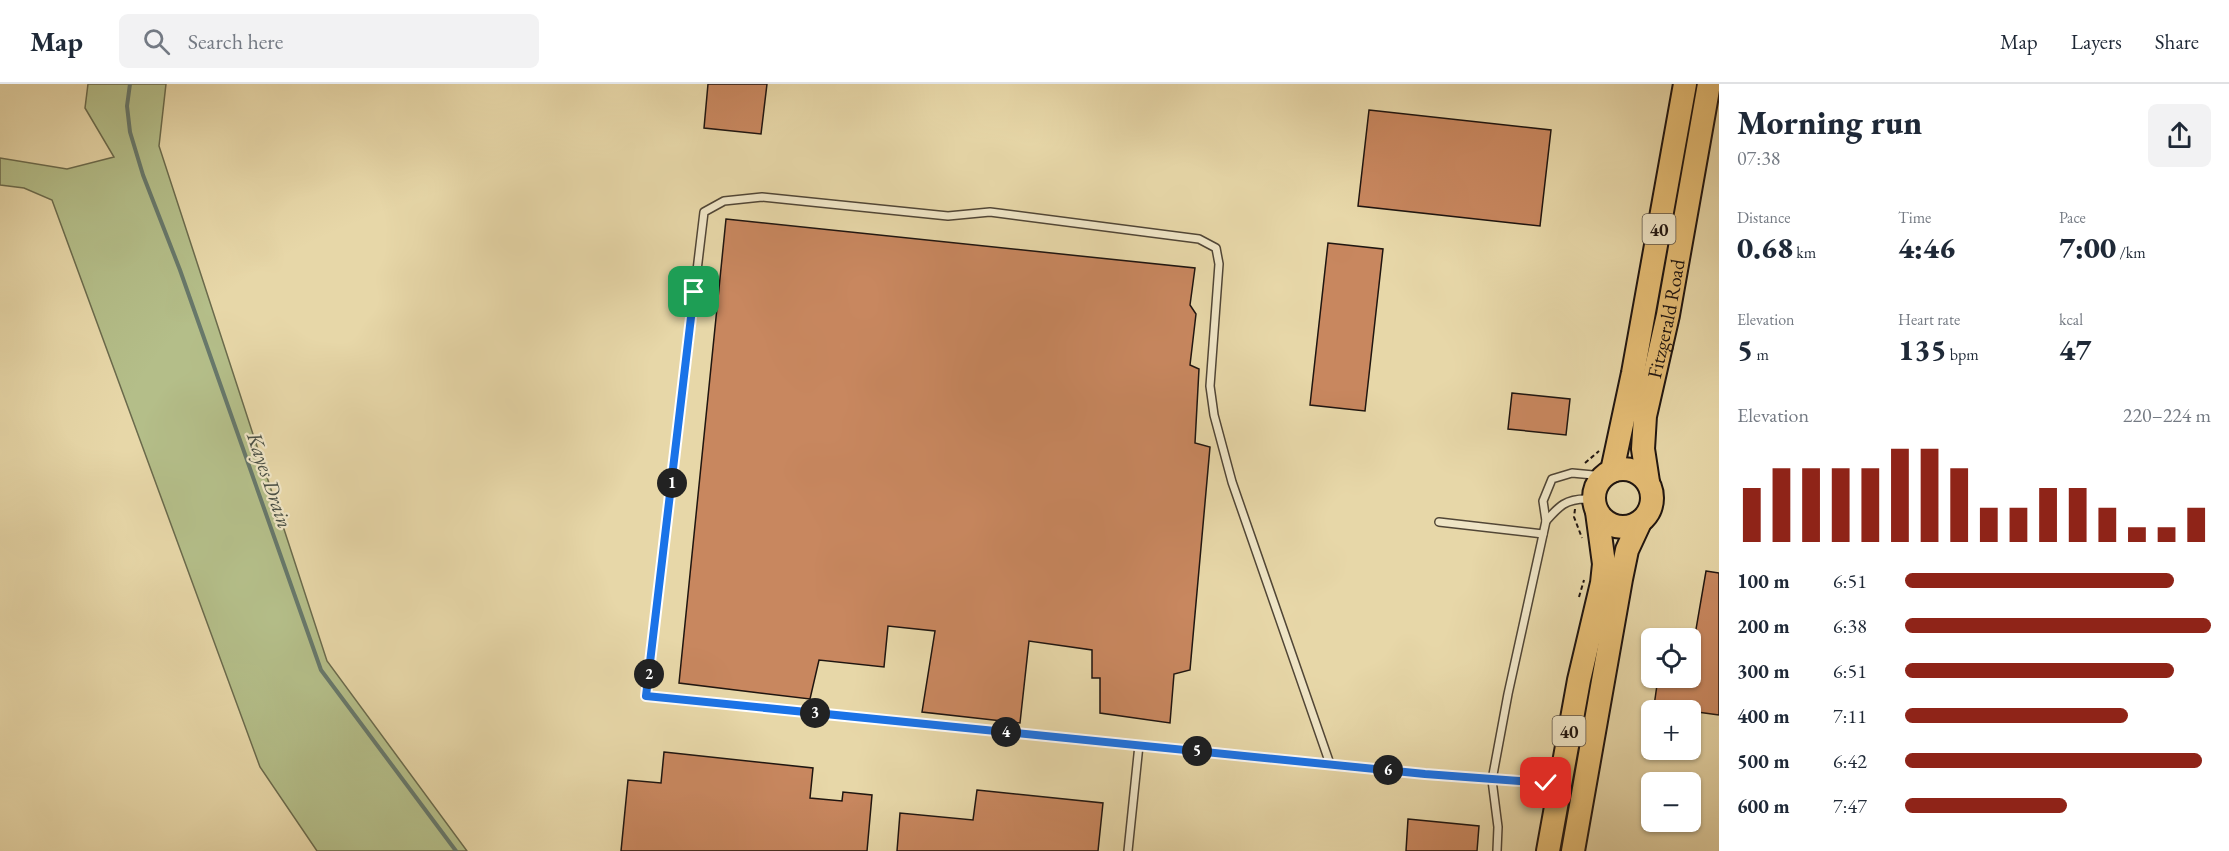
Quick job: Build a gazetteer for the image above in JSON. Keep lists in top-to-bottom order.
{
  "streets": {
    "main road": ["40", "Fitzgerald Road"]
  },
  "crossings": [
    ["40", "Fitzgerald Road"]
  ],
  "water": ["Kayes Drain"],
  "page": {
    "header": "Map",
    "search": "Search here",
    "nav": ["Map", "Layers", "Share"],
    "heading": ["Morning run", "07:38"],
    "stats": [
      ["Distance", "0.68 km"],
      ["Time", "4:46"],
      ["Pace", "7:00 /km"],
      ["Elevation", "5 m"],
      ["Heart rate", "135 bpm"],
      ["kcal", "47"]
    ],
    "chart": ["Elevation", "220–224 m"],
    "pins": [
      "1",
      "2",
      "3",
      "4",
      "5",
      "6"
    ],
    "list": [
      {
        "name": "100 m",
        "note": "6:51"
      },
      {
        "name": "200 m",
        "note": "6:38"
      },
      {
        "name": "300 m",
        "note": "6:51"
      },
      {
        "name": "400 m",
        "note": "7:11"
      },
      {
        "name": "500 m",
        "note": "6:42"
      },
      {
        "name": "600 m",
        "note": "7:47"
      }
    ],
    "map_buttons": ["+", "−"]
  }
}
